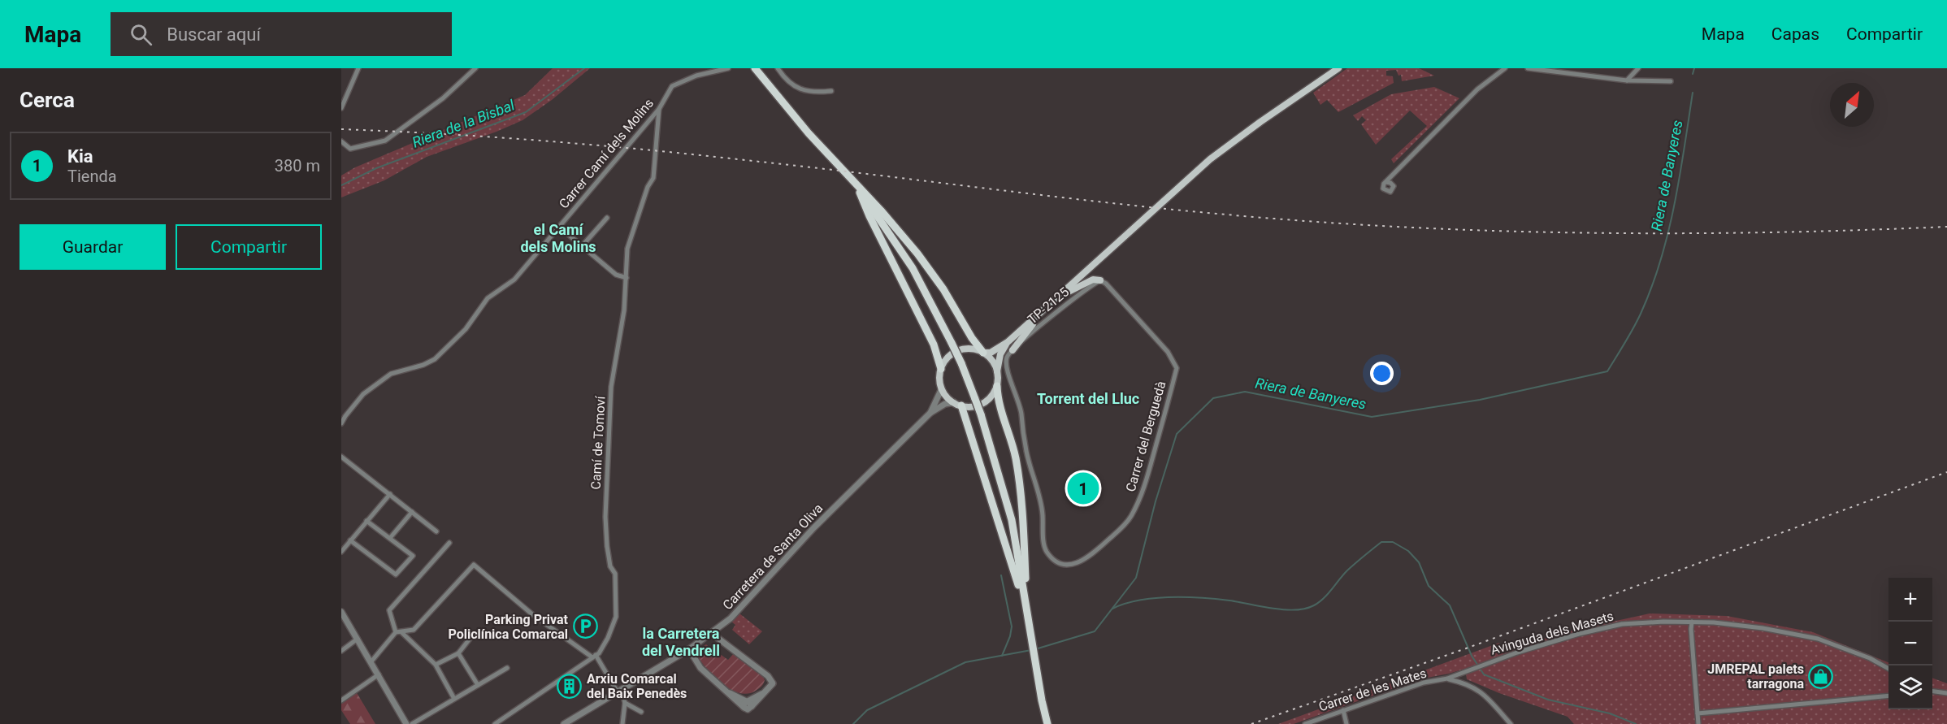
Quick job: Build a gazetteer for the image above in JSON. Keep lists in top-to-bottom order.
{
  "streets": {
    "main road": ["TP-2125"],
    "street": [
      "Carrer Camí dels Molins",
      "Carrer del Berguedà",
      "Camí de Tomoví",
      "Carretera de Santa Oliva",
      "Avinguda dels Masets",
      "Carrer de les Mates"
    ]
  },
  "crossings": [
    ["Carrer Camí dels Molins", "Camí de Tomoví"],
    ["TP-2125", "Carrer del Berguedà"],
    ["Avinguda dels Masets", "Carrer de les Mates"]
  ],
  "districts": ["el Camí dels Molins", "Torrent del Lluc", "la Carretera del Vendrell"],
  "water": ["Riera de la Bisbal", "Riera de Banyeres"],
  "places": {
    "parking": ["Parking Privat Policlínica Comarcal"],
    "shop": ["JMREPAL palets tarragona"],
    "building": ["Arxiu Comarcal del Baix Penedès"]
  },
  "north": "top right",
  "page": {
    "header": "Mapa",
    "search": "Buscar aquí",
    "nav": ["Mapa", "Capas", "Compartir"],
    "heading": "Cerca",
    "list": [
      {
        "mark": "1",
        "name": "Kia",
        "note": "Tienda",
        "value": "380 m"
      }
    ],
    "buttons": ["Guardar", "Compartir"],
    "pins": "1",
    "map_buttons": ["+", "−"]
  }
}
